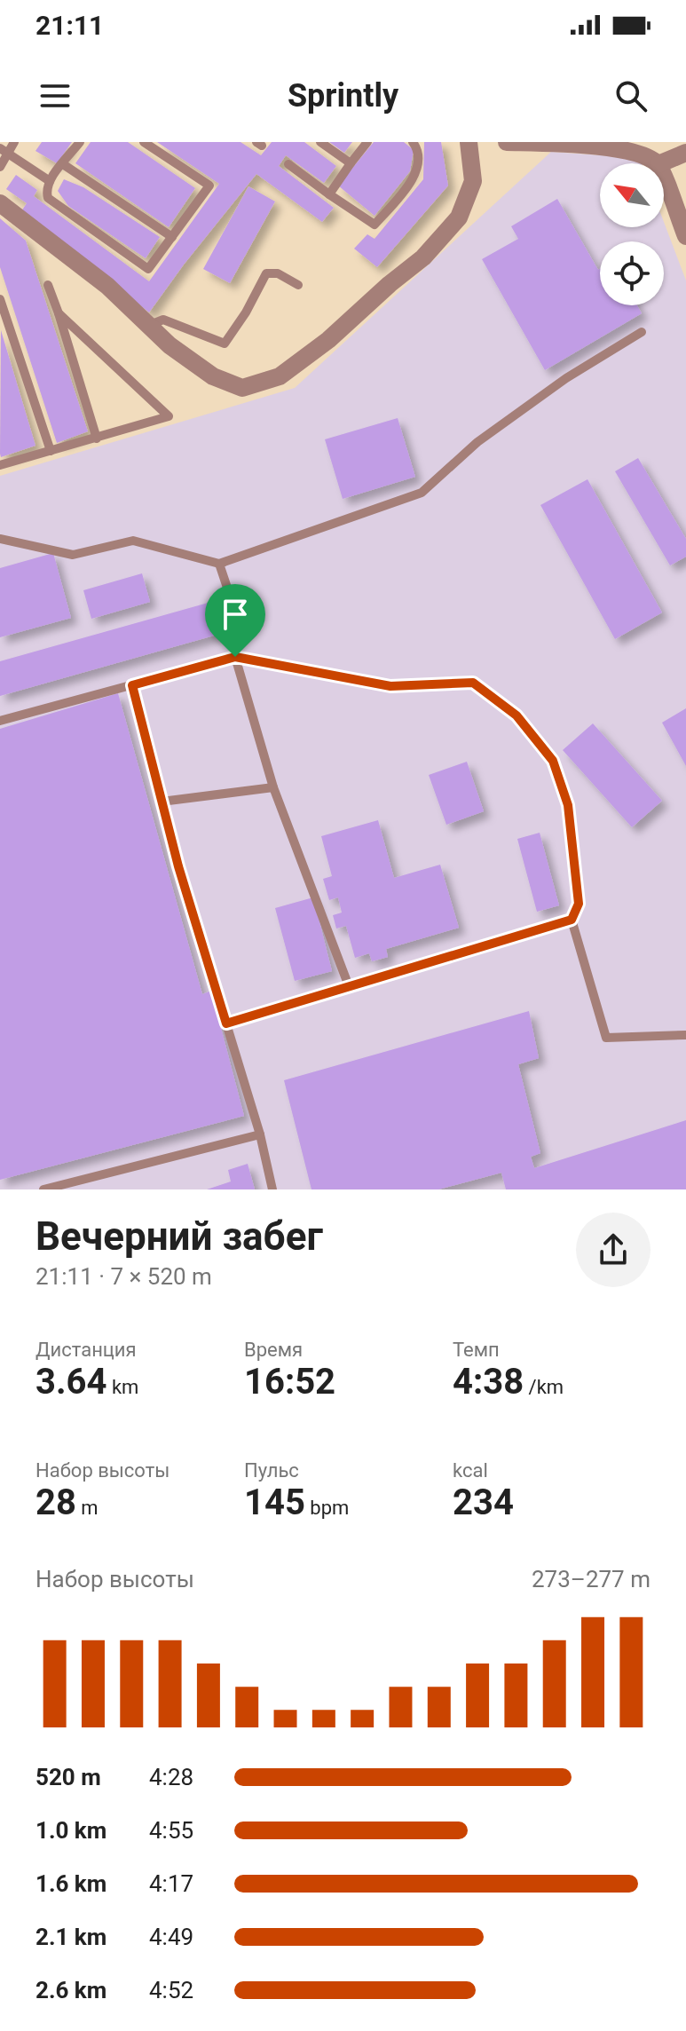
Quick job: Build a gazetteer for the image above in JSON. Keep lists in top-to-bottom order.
{
  "north": "top left",
  "page": {
    "status": "21:11",
    "header": "Sprintly",
    "heading": ["Вечерний забег", "21:11 · 7 × 520 m"],
    "stats": [
      ["Дистанция", "3.64 km"],
      ["Время", "16:52"],
      ["Темп", "4:38 /km"],
      ["Набор высоты", "28 m"],
      ["Пульс", "145 bpm"],
      ["kcal", "234"]
    ],
    "chart": ["Набор высоты", "273–277 m"],
    "list": [
      {
        "name": "520 m",
        "note": "4:28"
      },
      {
        "name": "1.0 km",
        "note": "4:55"
      },
      {
        "name": "1.6 km",
        "note": "4:17"
      },
      {
        "name": "2.1 km",
        "note": "4:49"
      },
      {
        "name": "2.6 km",
        "note": "4:52"
      }
    ]
  }
}
